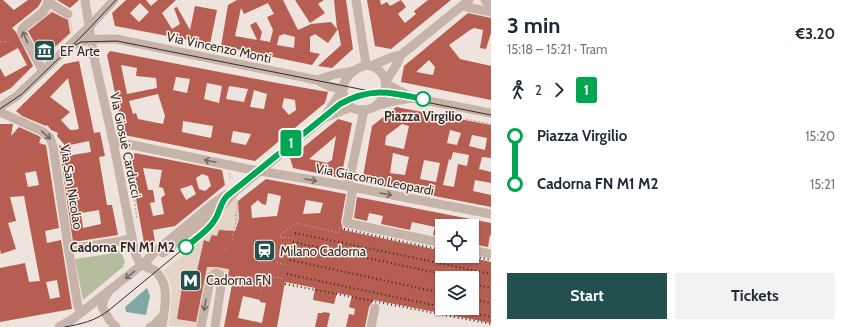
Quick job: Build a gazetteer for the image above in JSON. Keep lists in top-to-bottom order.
{
  "streets": {
    "street": [
      "Via Vincenzo Monti",
      "Via Giosuè Carducci",
      "Via Giacomo Leopardi",
      "Via San Nicolao"
    ]
  },
  "crossings": [
    ["Via Vincenzo Monti", "Via Giosuè Carducci"],
    ["Via Giosuè Carducci", "Via Giacomo Leopardi"]
  ],
  "one_way": ["Via San Nicolao"],
  "places": {
    "museum": ["EF Arte"],
    "other": ["Piazza Virgilio", "Cadorna FN M1 M2"],
    "station": ["Milano Cadorna"],
    "metro station": ["Cadorna FN"]
  },
  "lines": ["tram line 1"],
  "page": {
    "on_map": "1",
    "heading": ["3 min", "15:18 – 15:21 · Tram", "€3.20"],
    "legs": ["2", "1"],
    "list": [
      {
        "name": "Piazza Virgilio",
        "value": "15:20"
      },
      {
        "name": "Cadorna FN M1 M2",
        "value": "15:21"
      }
    ],
    "buttons": ["Start", "Tickets"]
  }
}
